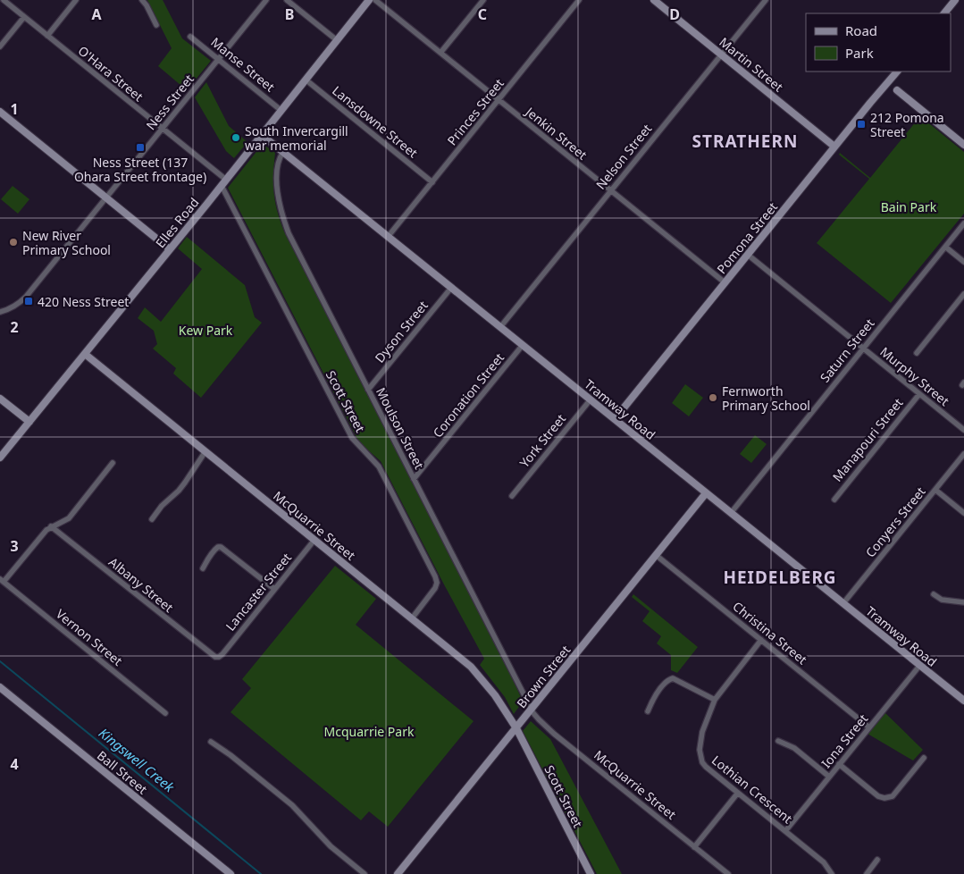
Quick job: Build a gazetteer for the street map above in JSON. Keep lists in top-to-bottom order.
{
  "streets": {
    "street": [
      "Manse Street",
      "Martin Street",
      "O'Hara Street",
      "Ness Street",
      "Princes Street",
      "Lansdowne Street",
      "Jenkin Street",
      "Nelson Street",
      "Elles Road",
      "Pomona Street",
      "Dyson Street",
      "Saturn Street",
      "Murphy Street",
      "Coronation Street",
      "Scott Street",
      "Tramway Road",
      "Moulson Street",
      "Manapouri Street",
      "York Street",
      "Conyers Street",
      "McQuarrie Street",
      "Albany Street",
      "Lancaster Street",
      "Christina Street",
      "Vernon Street",
      "Brown Street",
      "Iona Street",
      "Ball Street",
      "Lothian Crescent"
    ]
  },
  "crossings": [
    ["Manse Street", "Ness Street"],
    ["Manse Street", "Elles Road"],
    ["Martin Street", "Nelson Street"],
    ["Martin Street", "Pomona Street"],
    ["O'Hara Street", "Ness Street"],
    ["O'Hara Street", "Elles Road"],
    ["O'Hara Street", "Scott Street"],
    ["Princes Street", "Lansdowne Street"],
    ["Princes Street", "Jenkin Street"],
    ["Princes Street", "Tramway Road"],
    ["Lansdowne Street", "Elles Road"],
    ["Jenkin Street", "Nelson Street"],
    ["Jenkin Street", "Pomona Street"],
    ["Nelson Street", "Tramway Road"],
    ["Elles Road", "Scott Street"],
    ["Elles Road", "Tramway Road"],
    ["Elles Road", "McQuarrie Street"],
    ["Pomona Street", "Murphy Street"],
    ["Pomona Street", "Tramway Road"],
    ["Dyson Street", "Tramway Road"],
    ["Dyson Street", "Moulson Street"],
    ["Saturn Street", "Murphy Street"],
    ["Saturn Street", "Tramway Road"],
    ["Murphy Street", "Manapouri Street"],
    ["Coronation Street", "Tramway Road"],
    ["Coronation Street", "Moulson Street"],
    ["Scott Street", "McQuarrie Street"],
    ["Scott Street", "Brown Street"],
    ["Tramway Road", "Moulson Street"],
    ["Tramway Road", "York Street"],
    ["Tramway Road", "Conyers Street"],
    ["Tramway Road", "Brown Street"],
    ["Tramway Road", "Iona Street"],
    ["Moulson Street", "McQuarrie Street"],
    ["Moulson Street", "Brown Street"],
    ["McQuarrie Street", "Lancaster Street"],
    ["McQuarrie Street", "Brown Street"],
    ["Albany Street", "Lancaster Street"],
    ["Christina Street", "Brown Street"],
    ["Christina Street", "Iona Street"],
    ["Christina Street", "Lothian Crescent"],
    ["Iona Street", "Lothian Crescent"]
  ],
  "districts": ["STRATHERN", "HEIDELBERG"],
  "water": ["Kingswell Creek"],
  "parks": ["Bain Park", "Kew Park", "Mcquarrie Park"],
  "places": {
    "transit": ["212 Pomona Street", "Ness Street (137 Ohara Street frontage)", "420 Ness Street"],
    "other": ["South Invercargill war memorial", "New River Primary School", "Fernworth Primary School"]
  },
  "legend": ["Road", "Park"],
  "grid": {
    "columns": [
      "A",
      "B",
      "C",
      "D"
    ],
    "rows": [
      "1",
      "2",
      "3",
      "4"
    ]
  }
}
